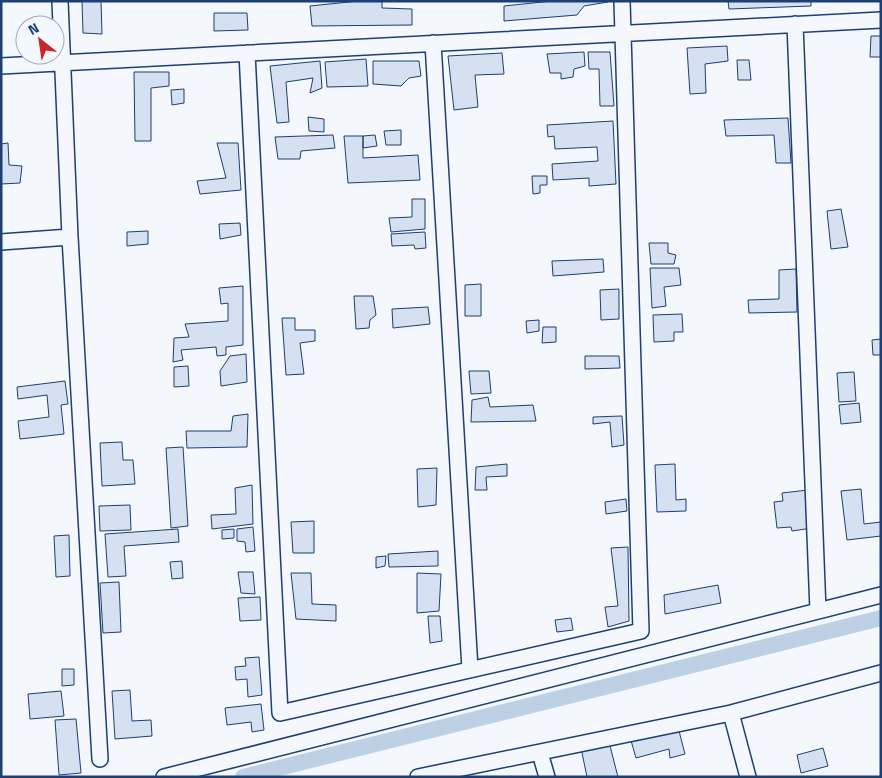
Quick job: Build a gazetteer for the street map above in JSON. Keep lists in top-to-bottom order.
{
  "north": "top left"
}
